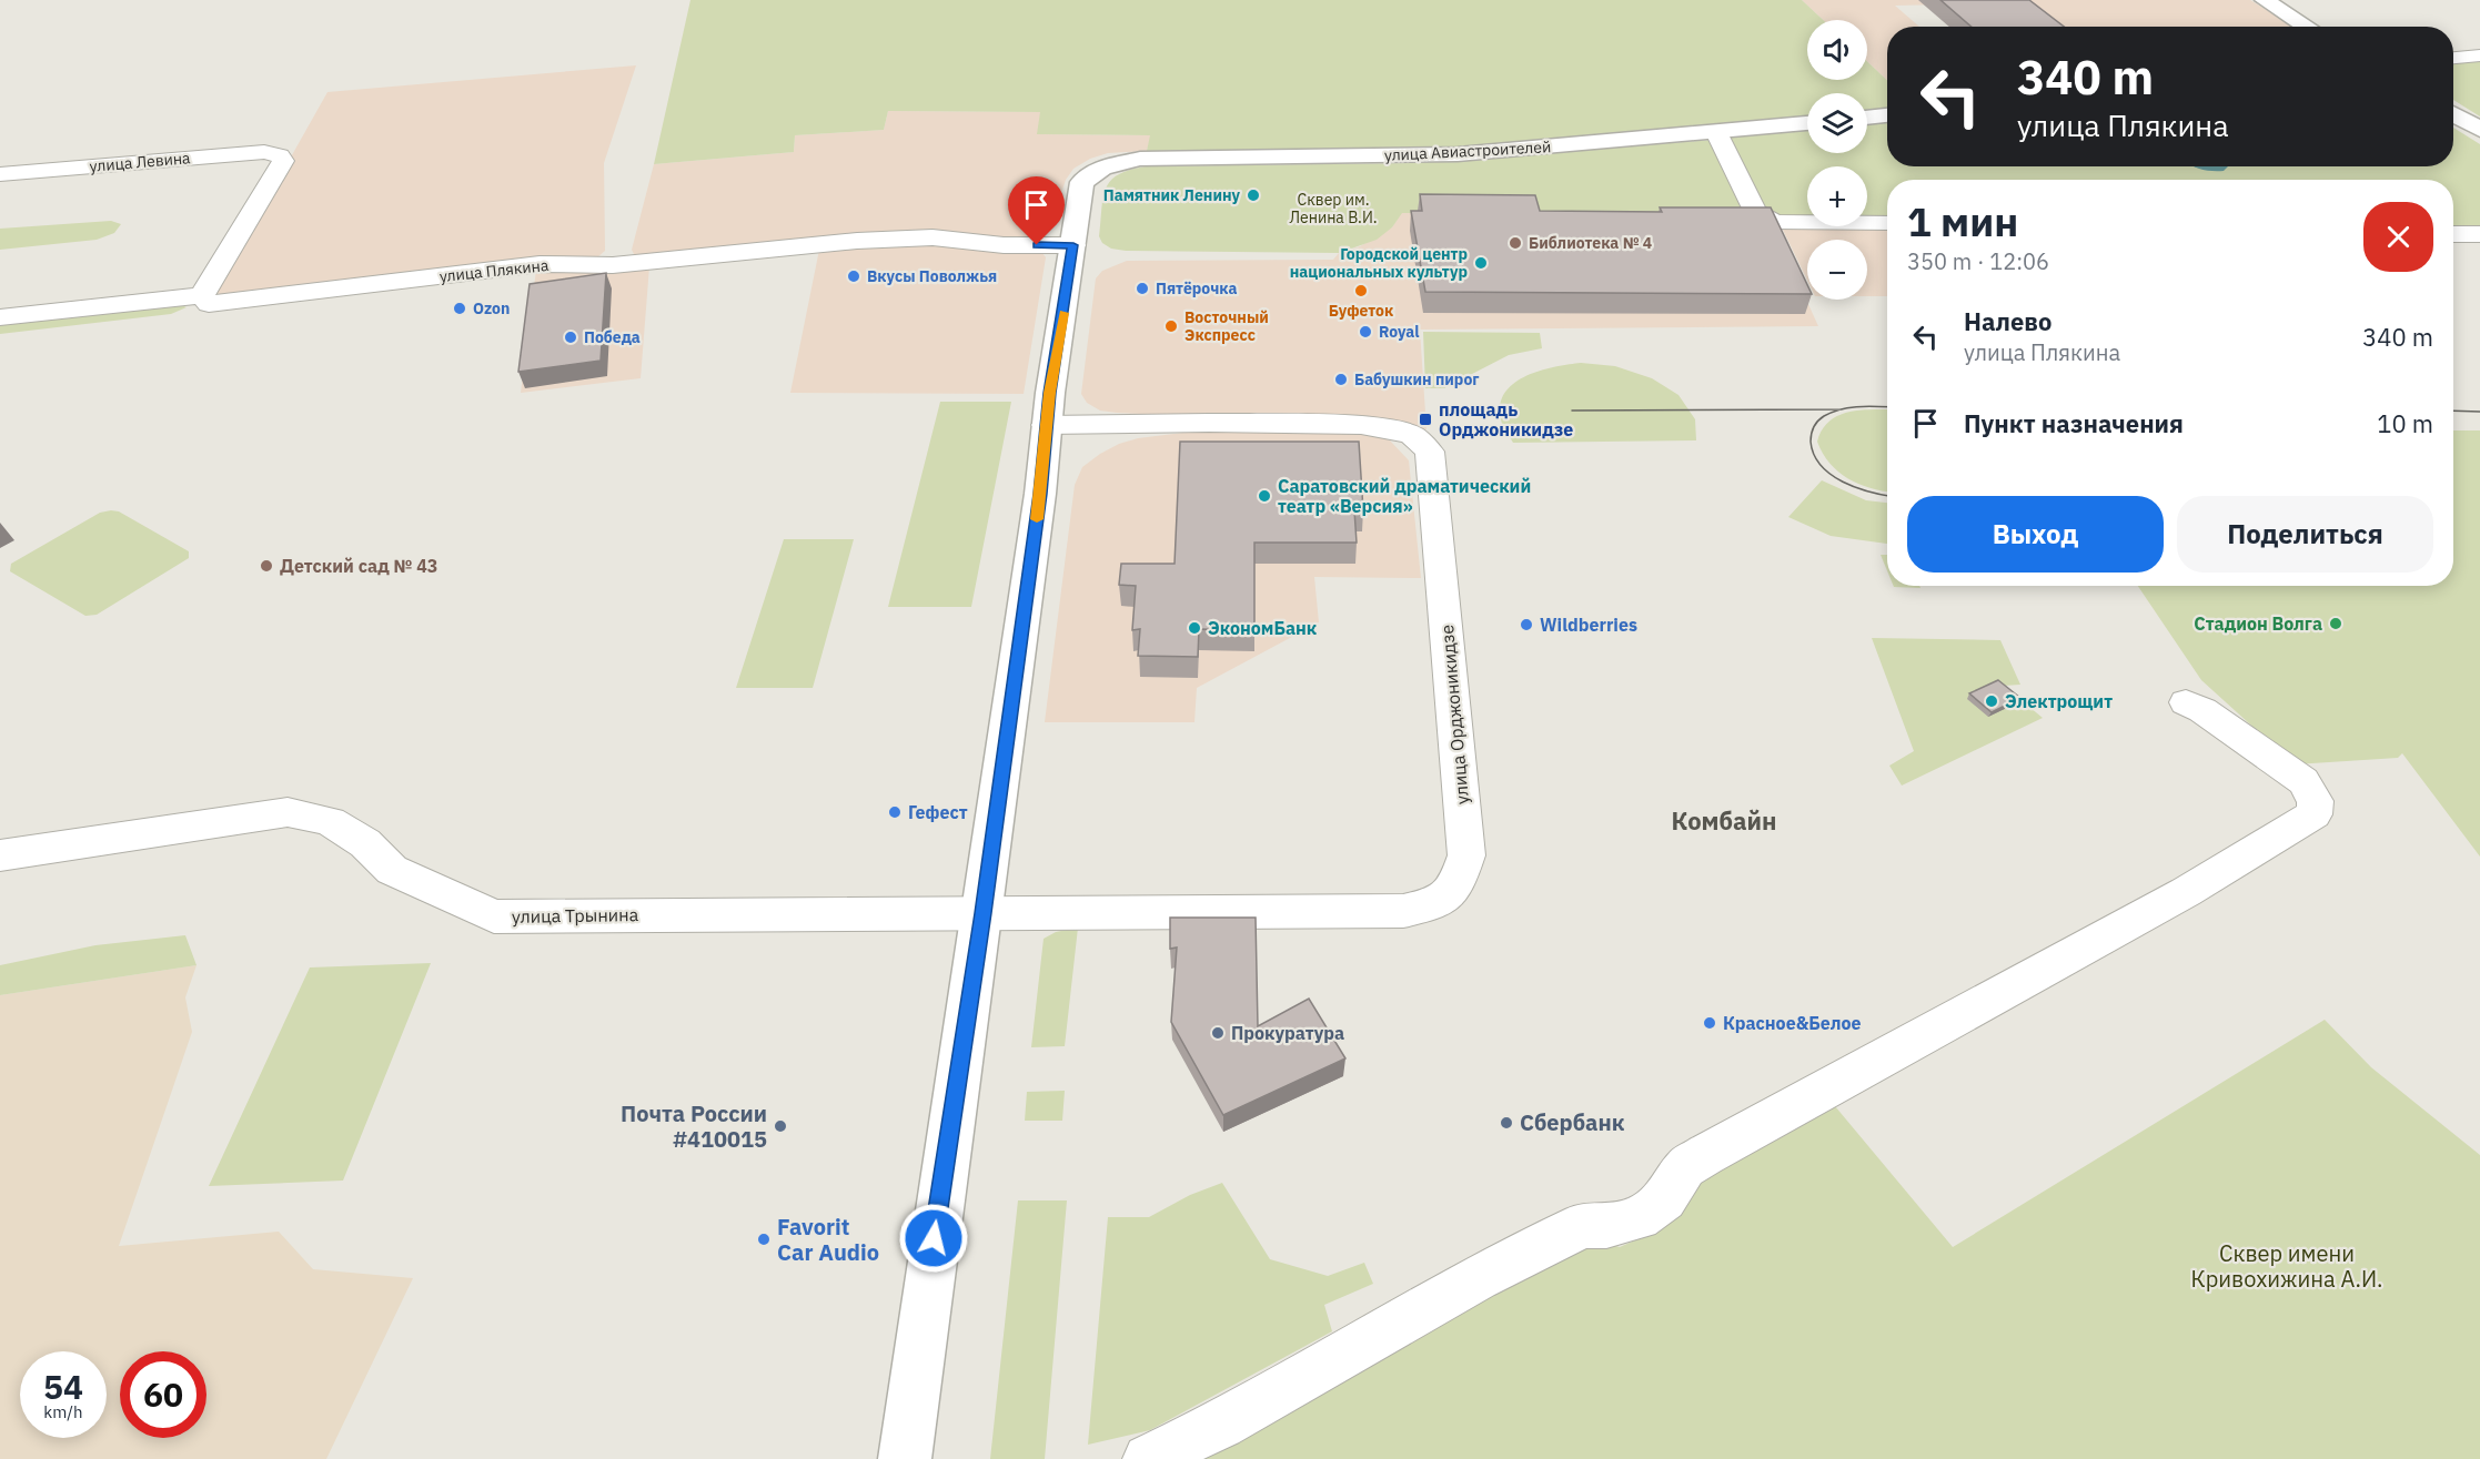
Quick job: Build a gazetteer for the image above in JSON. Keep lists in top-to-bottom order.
{
  "streets": {
    "main road": ["улица Авиастроителей"],
    "street": [
      "улица Левина",
      "улица Плякина",
      "улица Орджоникидзе",
      "улица Трынина"
    ]
  },
  "crossings": [
    ["улица Авиастроителей", "улица Плякина"],
    ["улица Левина", "улица Плякина"],
    ["улица Орджоникидзе", "улица Трынина"]
  ],
  "districts": ["Комбайн"],
  "parks": ["Сквер им. Ленина В.И.", "Сквер имени Кривохижина А.И."],
  "places": {
    "other": [
      "Памятник Ленину",
      "Библиотека № 4",
      "Городской центр национальных культур",
      "Вкусы Поволжья",
      "Пятёрочка",
      "Буфеток",
      "Ozon",
      "Восточный Экспресс",
      "Royal",
      "Победа",
      "Бабушкин пирог",
      "Саратовский драматический театр «Версия»",
      "Детский сад № 43",
      "Стадион Волга",
      "Wildberries",
      "ЭкономБанк",
      "Электрощит",
      "Гефест",
      "Красное&Белое",
      "Прокуратура",
      "Сбербанк",
      "Почта России #410015",
      "Favorit Car Audio"
    ],
    "transit": ["площадь Орджоникидзе"]
  },
  "page": {
    "map_buttons": ["+", "−"],
    "turn": ["340 m", "улица Плякина"],
    "heading": ["1 мин", "350 m · 12:06"],
    "list": [
      {
        "name": "Налево",
        "note": "улица Плякина",
        "value": "340 m"
      },
      {
        "name": "Пункт назначения",
        "value": "10 m"
      }
    ],
    "buttons": ["Выход", "Поделиться"],
    "speed": "54 km/h",
    "limit": "60"
  }
}
